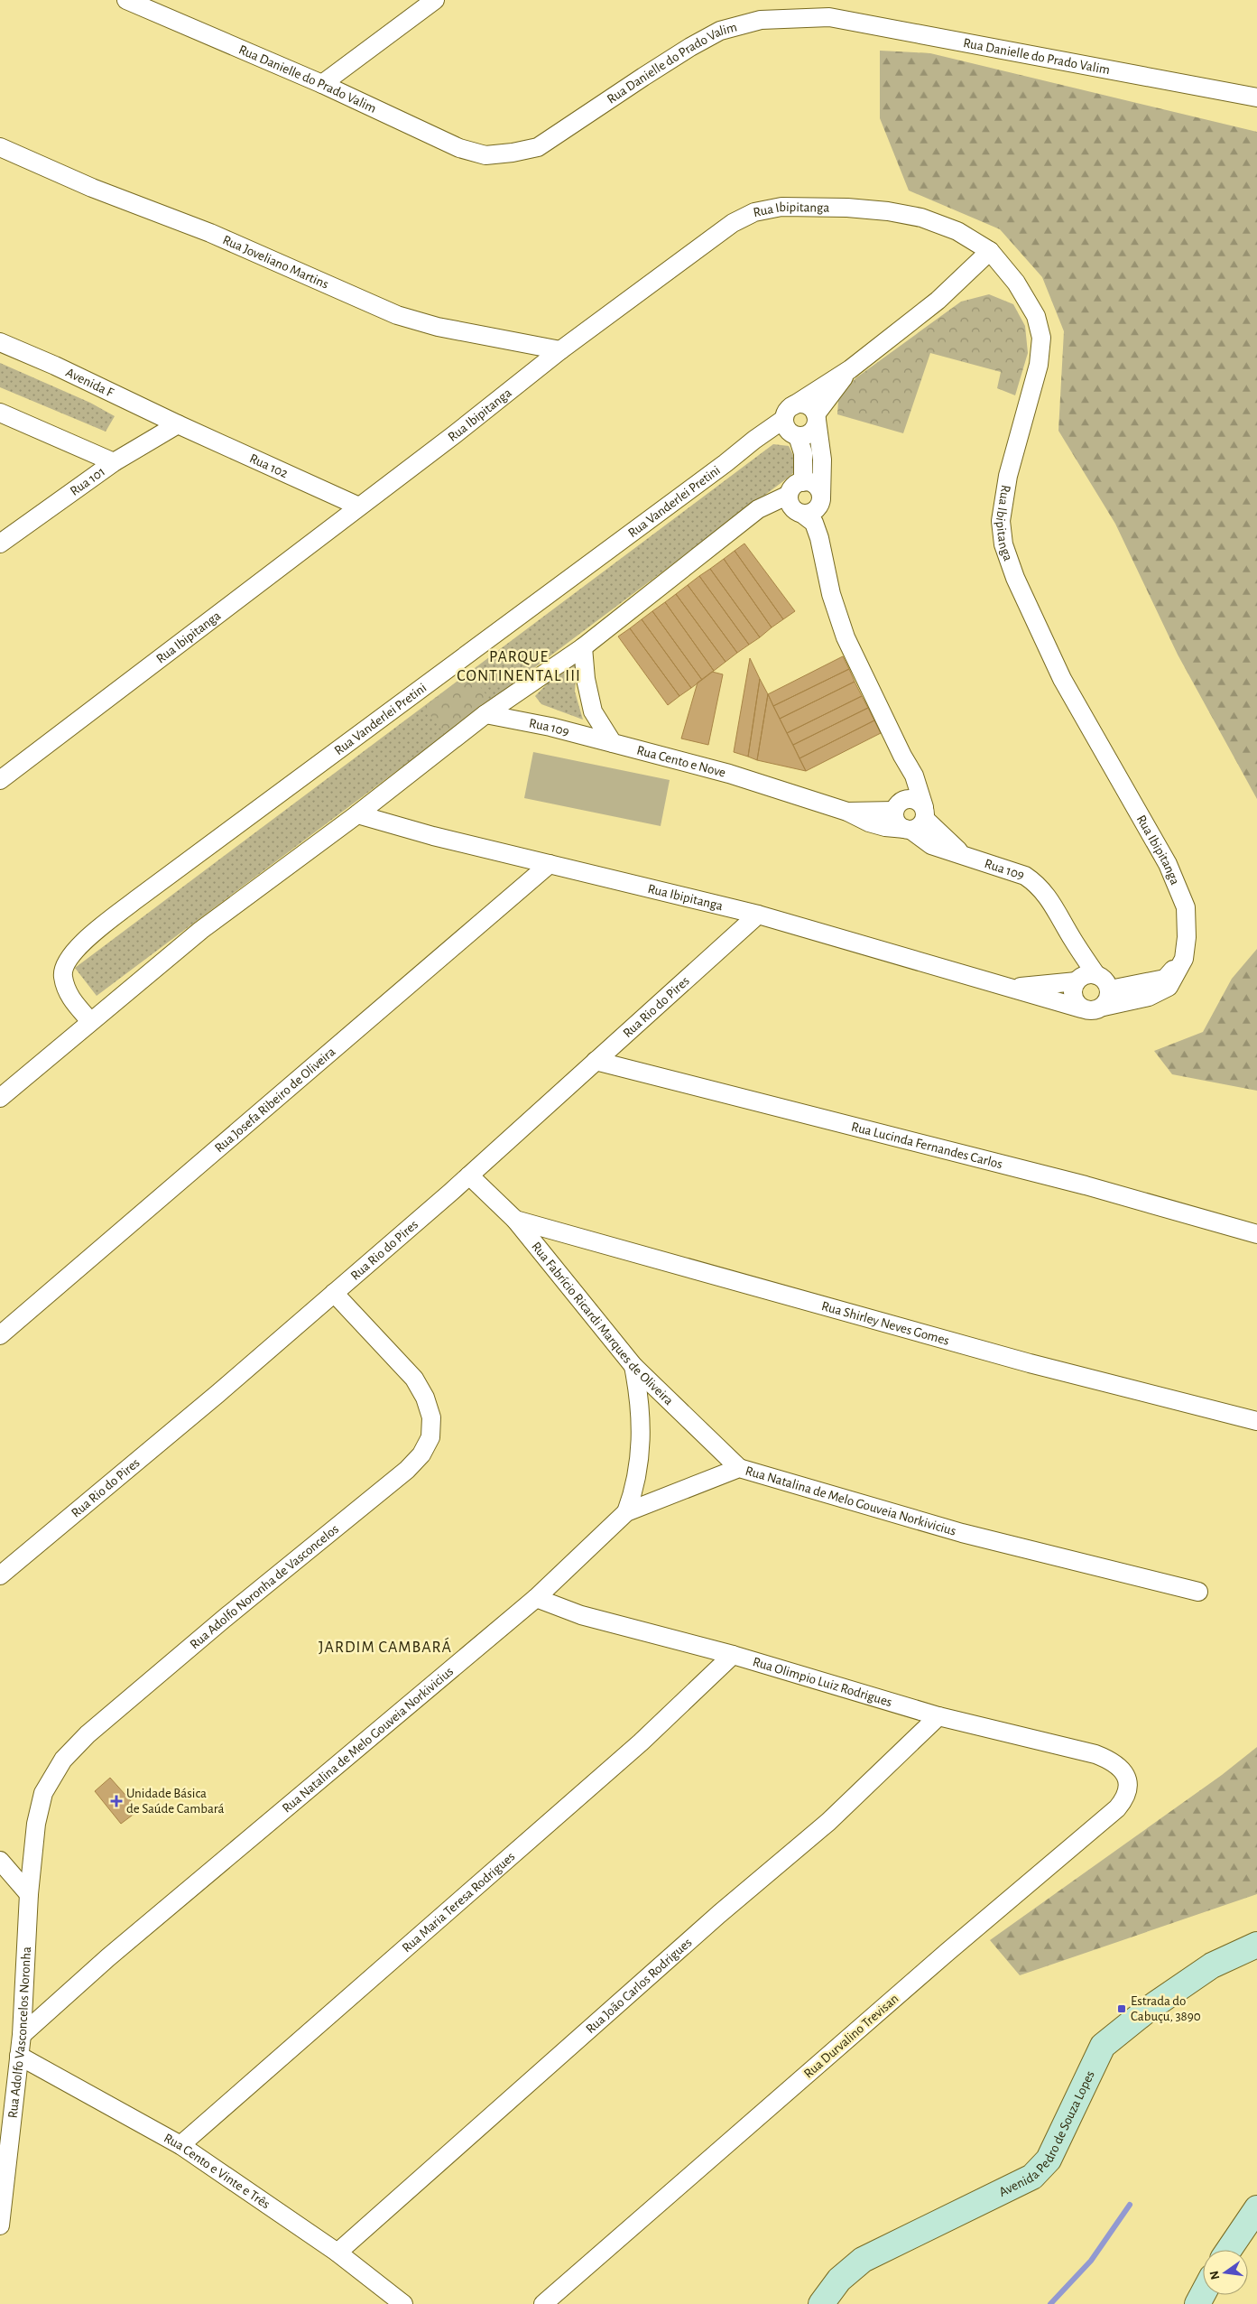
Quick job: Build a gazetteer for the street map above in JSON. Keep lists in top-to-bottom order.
{
  "streets": {
    "main road": ["Avenida Pedro de Souza Lopes"],
    "street": [
      "Rua Danielle do Prado Valim",
      "Rua Ibipitanga",
      "Rua Joveliano Martins",
      "Avenida F",
      "Rua 102",
      "Rua 101",
      "Rua Vanderlei Pretini",
      "Rua 109",
      "Rua Cento e Nove",
      "Rua Rio do Pires",
      "Rua Josefa Ribeiro de Oliveira",
      "Rua Lucinda Fernandes Carlos",
      "Rua Shirley Neves Gomes",
      "Rua Fabrício Ricardi Marques de Oliveira",
      "Rua Natalina de Melo Gouveia Norkivicius",
      "Rua Adolfo Noronha de Vasconcelos",
      "Rua Olimpio Luiz Rodrigues",
      "Rua Maria Teresa Rodrigues",
      "Rua João Carlos Rodrigues",
      "Rua Adolfo Vasconcelos Noronha",
      "Rua Durvalino Trevisan",
      "Rua Cento e Vinte e Três"
    ]
  },
  "crossings": [
    ["Rua Ibipitanga", "Rua Joveliano Martins"],
    ["Rua Ibipitanga", "Rua 102"],
    ["Rua Ibipitanga", "Rua 109"],
    ["Rua Ibipitanga", "Rua Rio do Pires"],
    ["Rua Ibipitanga", "Rua Josefa Ribeiro de Oliveira"],
    ["Avenida F", "Rua 102"],
    ["Avenida F", "Rua 101"],
    ["Rua 102", "Rua 101"],
    ["Rua 109", "Rua Cento e Nove"],
    ["Rua Rio do Pires", "Rua Lucinda Fernandes Carlos"],
    ["Rua Rio do Pires", "Rua Fabrício Ricardi Marques de Oliveira"],
    ["Rua Rio do Pires", "Rua Adolfo Noronha de Vasconcelos"],
    ["Rua Shirley Neves Gomes", "Rua Fabrício Ricardi Marques de Oliveira"],
    ["Rua Fabrício Ricardi Marques de Oliveira", "Rua Natalina de Melo Gouveia Norkivicius"],
    ["Rua Natalina de Melo Gouveia Norkivicius", "Rua Olimpio Luiz Rodrigues"],
    ["Rua Natalina de Melo Gouveia Norkivicius", "Rua Adolfo Vasconcelos Noronha"],
    ["Rua Adolfo Noronha de Vasconcelos", "Rua Adolfo Vasconcelos Noronha"],
    ["Rua Olimpio Luiz Rodrigues", "Rua Maria Teresa Rodrigues"],
    ["Rua Olimpio Luiz Rodrigues", "Rua João Carlos Rodrigues"],
    ["Rua Olimpio Luiz Rodrigues", "Rua Durvalino Trevisan"],
    ["Rua Maria Teresa Rodrigues", "Rua Cento e Vinte e Três"],
    ["Rua João Carlos Rodrigues", "Rua Cento e Vinte e Três"],
    ["Rua Adolfo Vasconcelos Noronha", "Rua Cento e Vinte e Três"]
  ],
  "districts": ["PARQUE CONTINENTAL III", "JARDIM CAMBARÁ"],
  "places": {
    "health": ["Unidade Básica de Saúde Cambará"],
    "transit": ["Estrada do Cabuçu, 3890"]
  },
  "north": "left"
}
